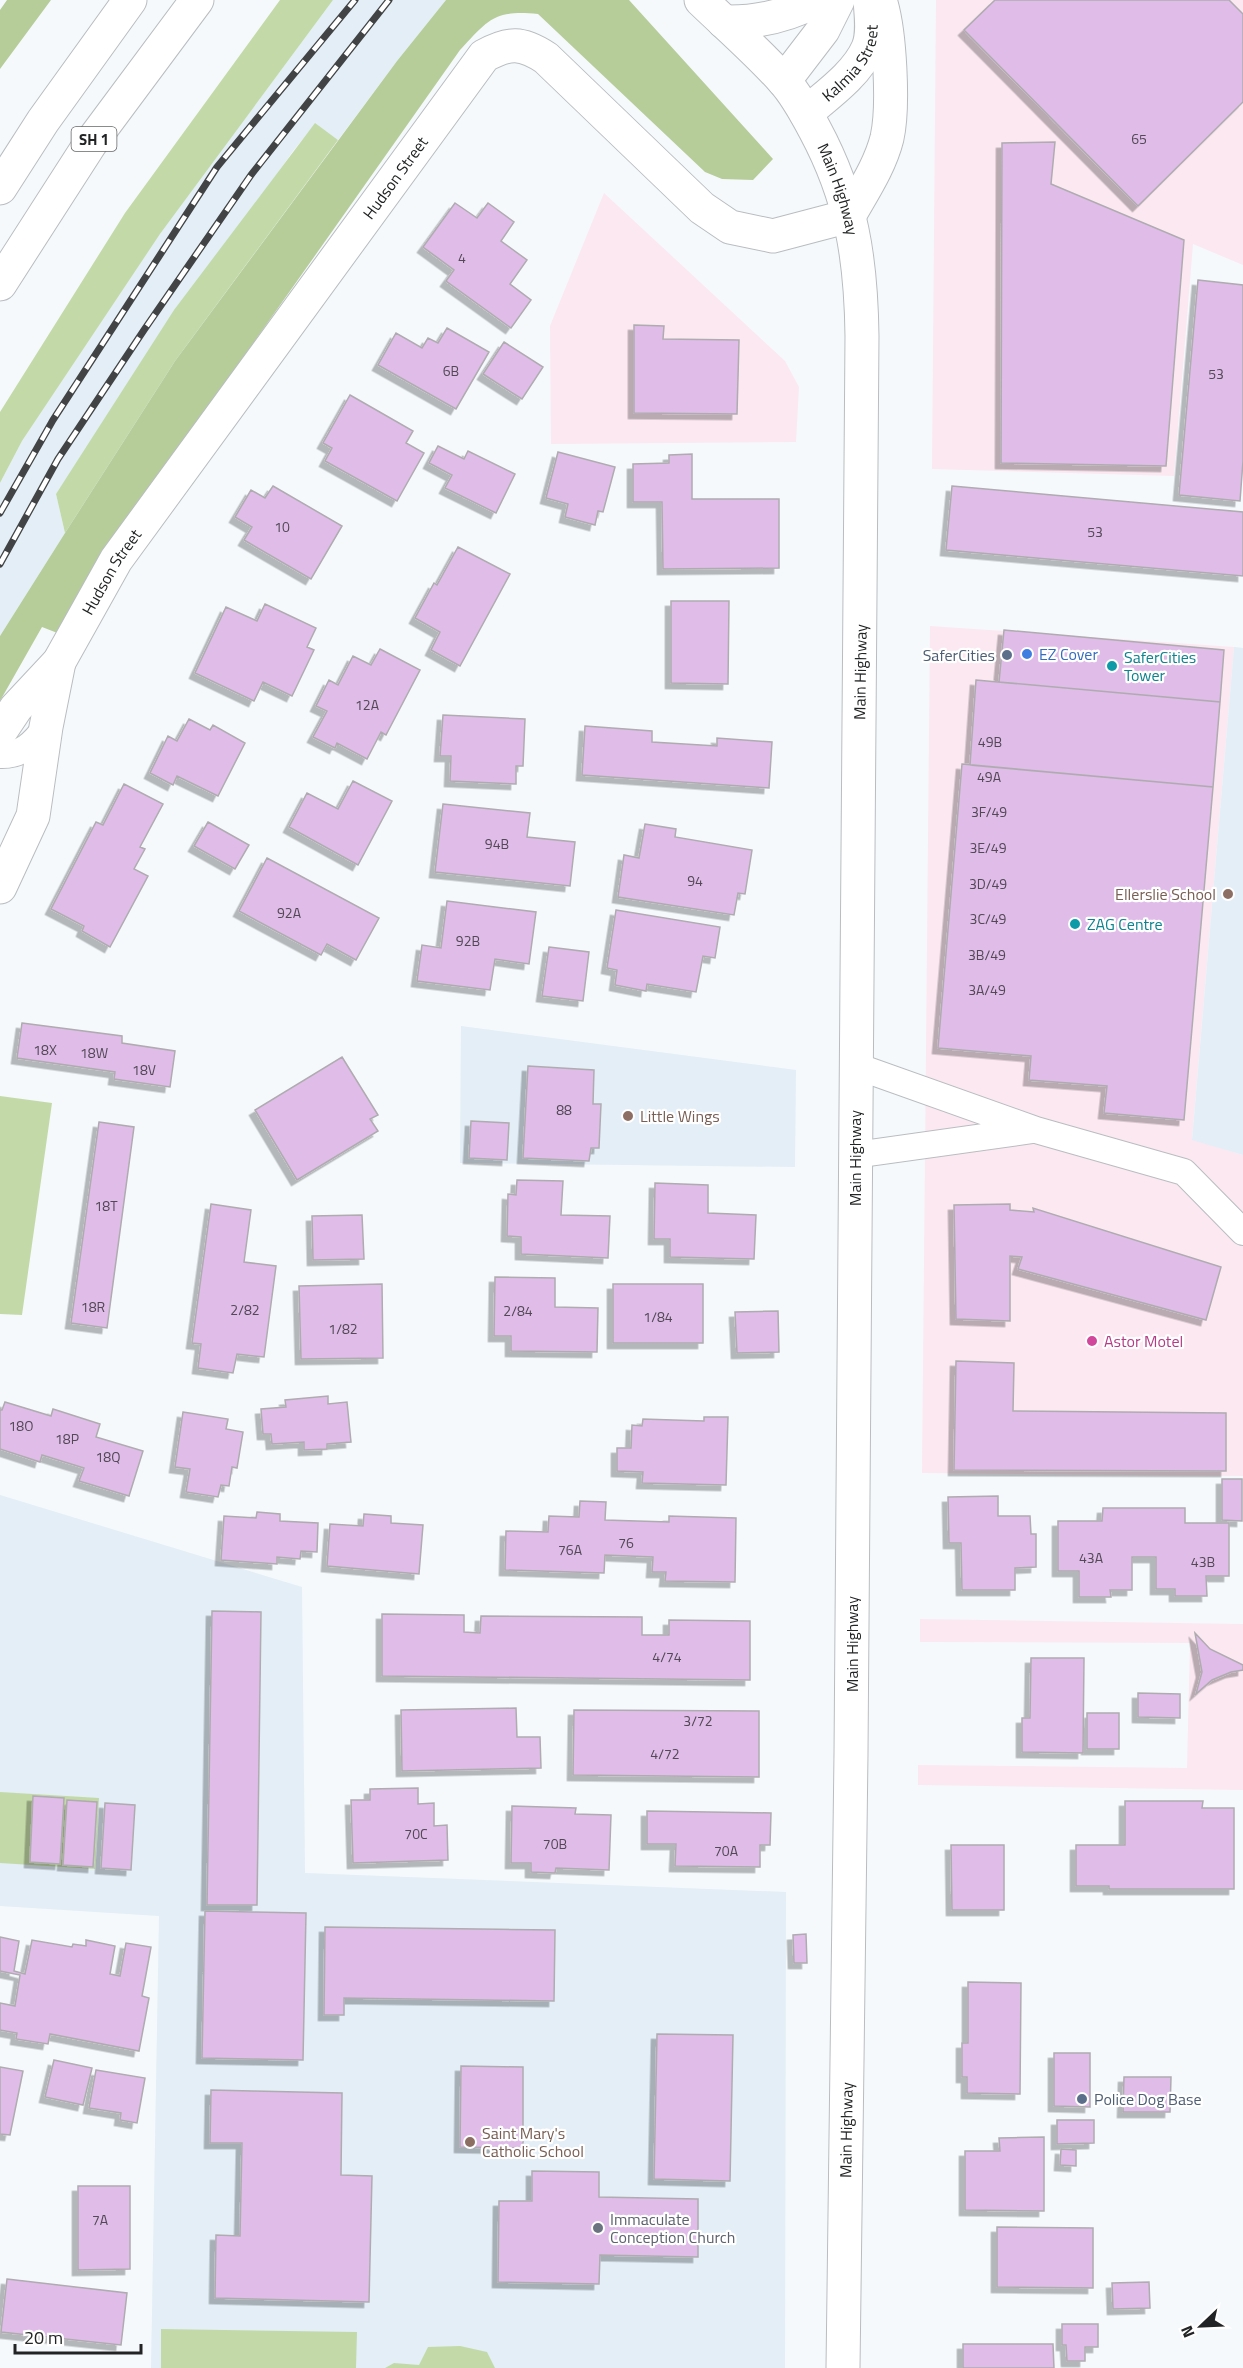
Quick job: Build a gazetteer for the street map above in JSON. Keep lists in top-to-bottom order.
{
  "streets": {
    "main road": [
      "Kalmia Street",
      "SH 1",
      "Hudson Street",
      "Main Highway"
    ]
  },
  "crossings": [
    ["Kalmia Street", "Main Highway"],
    ["Hudson Street", "Main Highway"]
  ],
  "places": [
    "EZ Cover",
    "SaferCities",
    "SaferCities Tower",
    "Ellerslie School",
    "ZAG Centre",
    "Little Wings",
    "Astor Motel",
    "Police Dog Base",
    "Saint Mary's Catholic School",
    "Immaculate Conception Church"
  ],
  "house_numbers": [
    "65",
    "4",
    "6B",
    "53",
    "10",
    "53",
    "12A",
    "49B",
    "49A",
    "3F/49",
    "94B",
    "3E/49",
    "94",
    "3D/49",
    "92A",
    "3C/49",
    "92B",
    "3B/49",
    "3A/49",
    "18X",
    "18W",
    "18V",
    "88",
    "18T",
    "18R",
    "2/82",
    "2/84",
    "1/84",
    "1/82",
    "18O",
    "18P",
    "18Q",
    "76",
    "76A",
    "43A",
    "43B",
    "4/74",
    "3/72",
    "4/72",
    "70C",
    "70B",
    "70A",
    "7A"
  ],
  "scale_bar": "20 m",
  "north": "bottom left"
}
